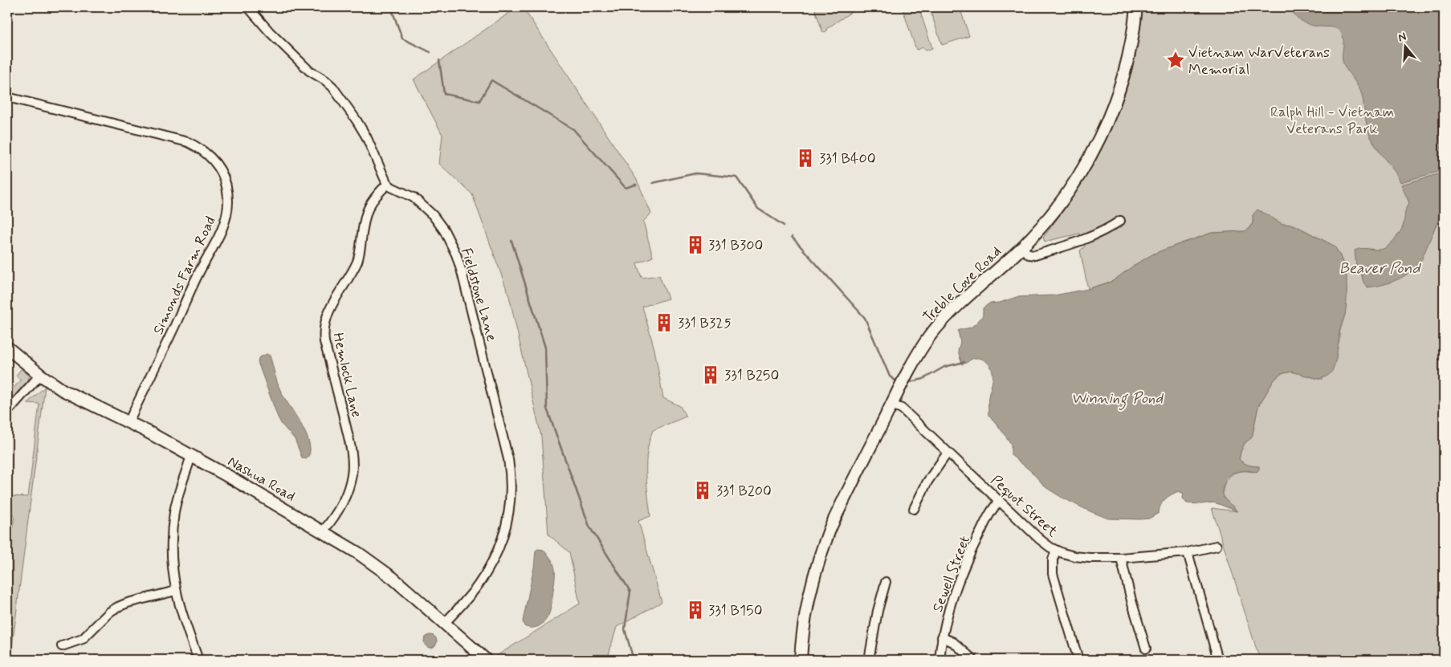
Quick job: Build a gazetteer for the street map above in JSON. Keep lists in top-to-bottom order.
{
  "streets": {
    "main road": ["Treble Cove Road", "Nashua Road"],
    "street": [
      "Simonds Farm Road",
      "Fieldstone Lane",
      "Hemlock Lane",
      "Pequot Street",
      "Sewell Street"
    ]
  },
  "crossings": [
    ["Simonds Farm Road", "Nashua Road"],
    ["Treble Cove Road", "Pequot Street"],
    ["Fieldstone Lane", "Hemlock Lane"],
    ["Fieldstone Lane", "Nashua Road"],
    ["Hemlock Lane", "Nashua Road"],
    ["Pequot Street", "Sewell Street"]
  ],
  "water": ["Beaver Pond", "Winning Pond"],
  "parks": ["Ralph Hill - Vietnam Veterans Park"],
  "places": {
    "place": ["Vietnam WarVeterans Memorial"],
    "building": [
      "331 B400",
      "331 B300",
      "331 B325",
      "331 B250",
      "331 B200",
      "331 B150"
    ]
  },
  "north": "top"
}
